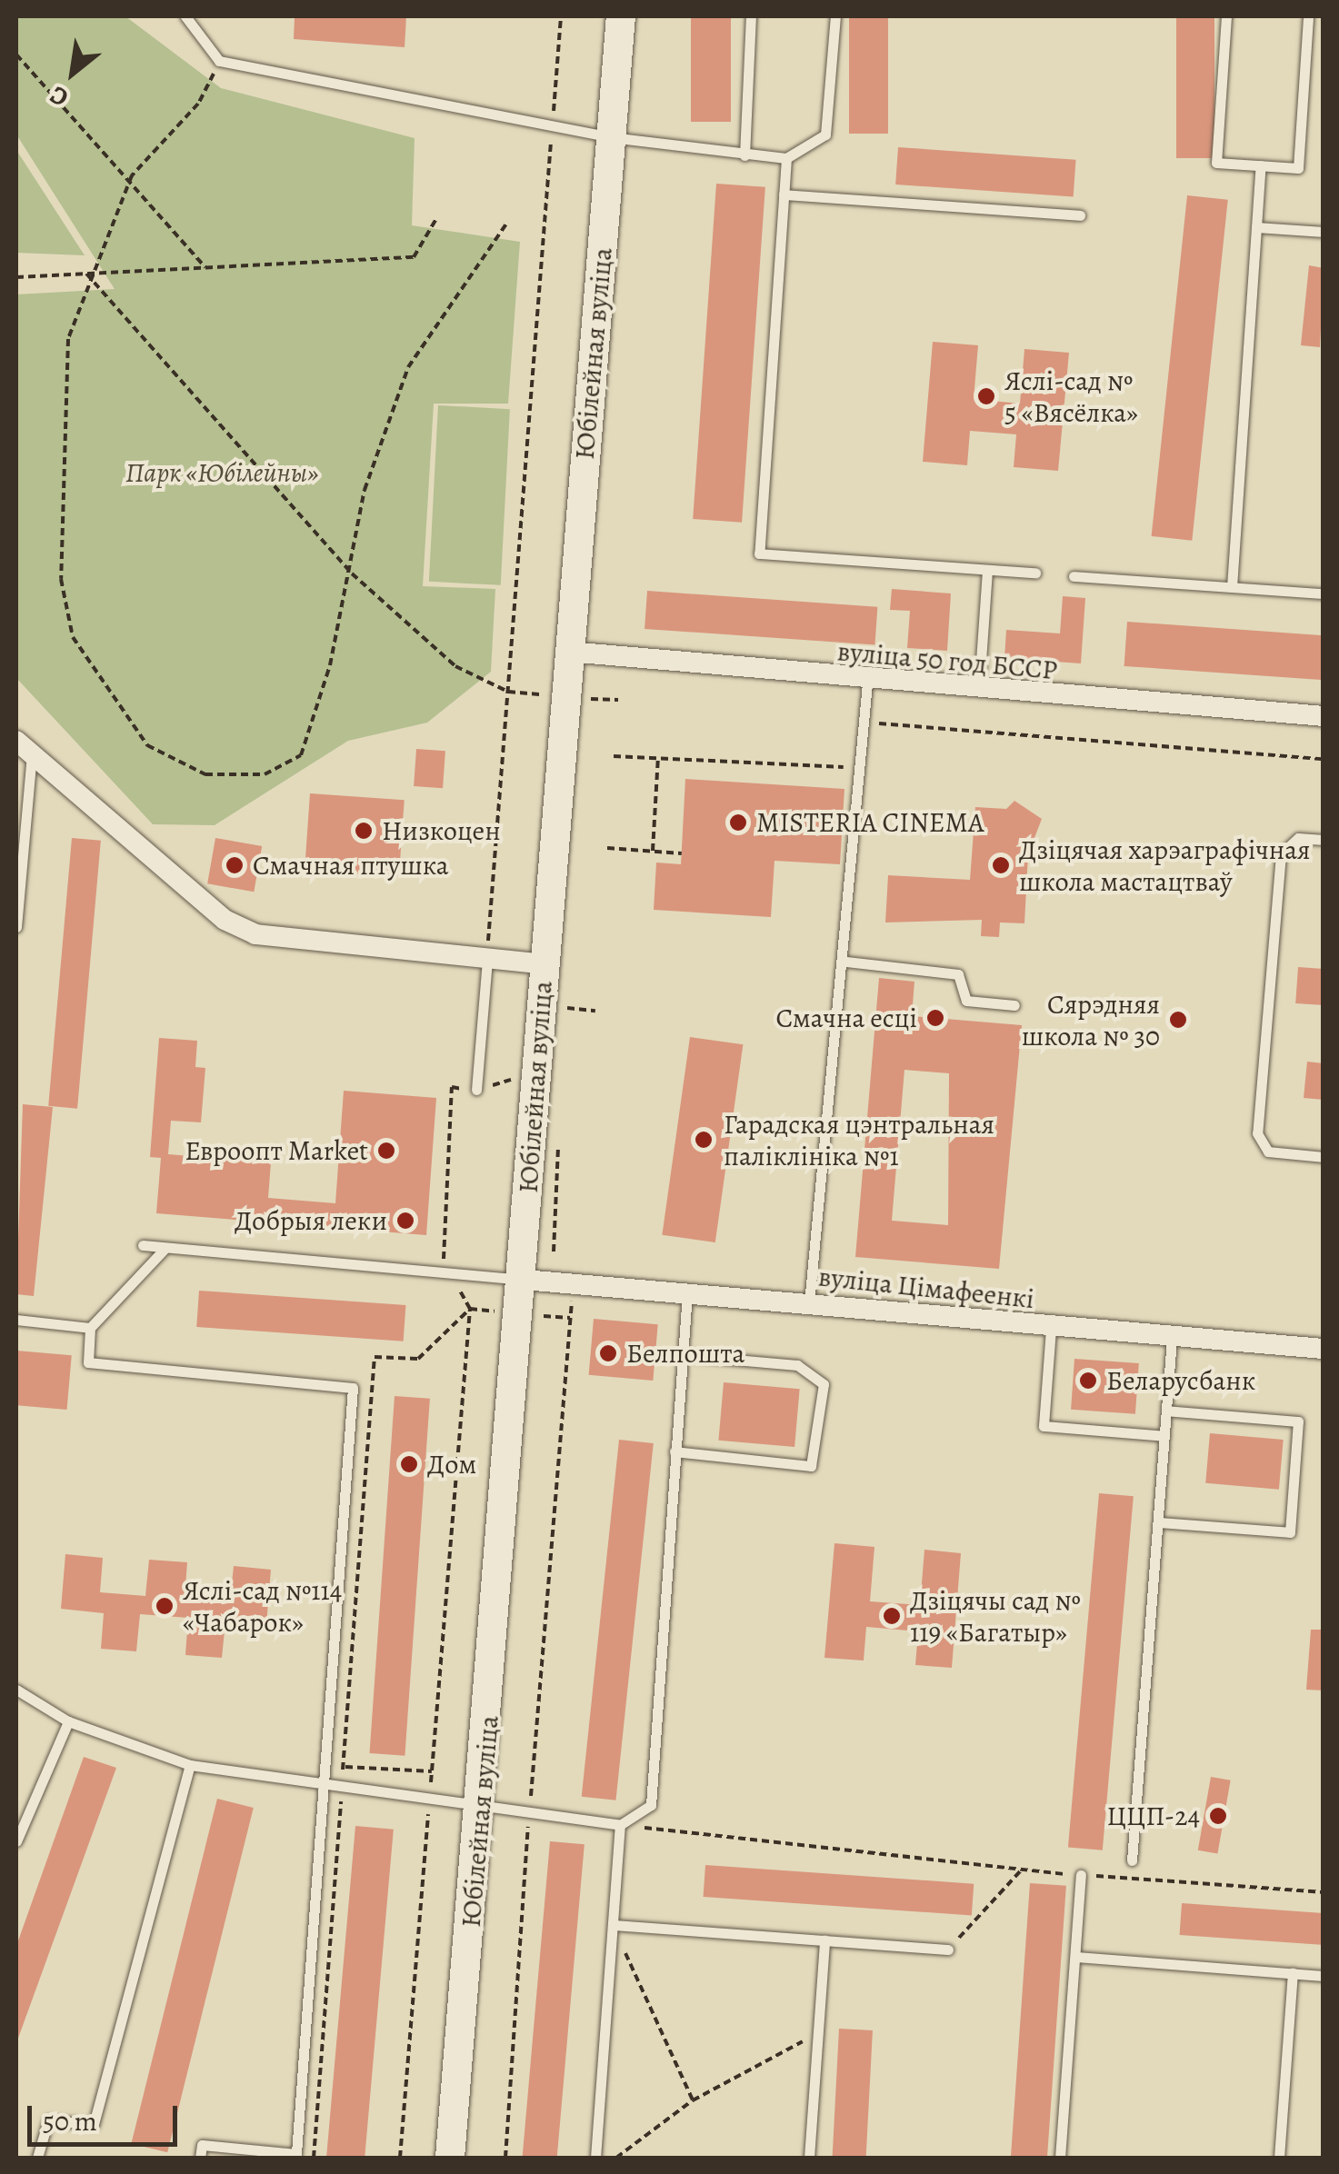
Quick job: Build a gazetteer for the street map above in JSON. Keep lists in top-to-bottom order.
{
  "streets": {
    "main road": ["Юбілейная вуліца"],
    "street": ["вуліца 50 год БССР", "вуліца Цімафеенкі"]
  },
  "crossings": [
    ["Юбілейная вуліца", "вуліца 50 год БССР"],
    ["Юбілейная вуліца", "вуліца Цімафеенкі"]
  ],
  "parks": ["Парк «Юбілейны»"],
  "places": [
    "Яслі-сад № 5 «Вясёлка»",
    "MISTERIA CINEMA",
    "Низкоцен",
    "Смачная птушка",
    "Дзіцячая харэаграфічная школа мастацтваў",
    "Смачна есцi",
    "Сярэдняя школа № 30",
    "Гарадская цэнтральная паліклініка №1",
    "Евроопт Market",
    "Добрыя леки",
    "Белпошта",
    "Беларусбанк",
    "Дом",
    "Яслі-сад №114 «Чабарок»",
    "Дзіцячы сад № 119 «Багатыр»",
    "ЦЦП-24"
  ],
  "scale_bar": "50 m",
  "north": "bottom left"
}
